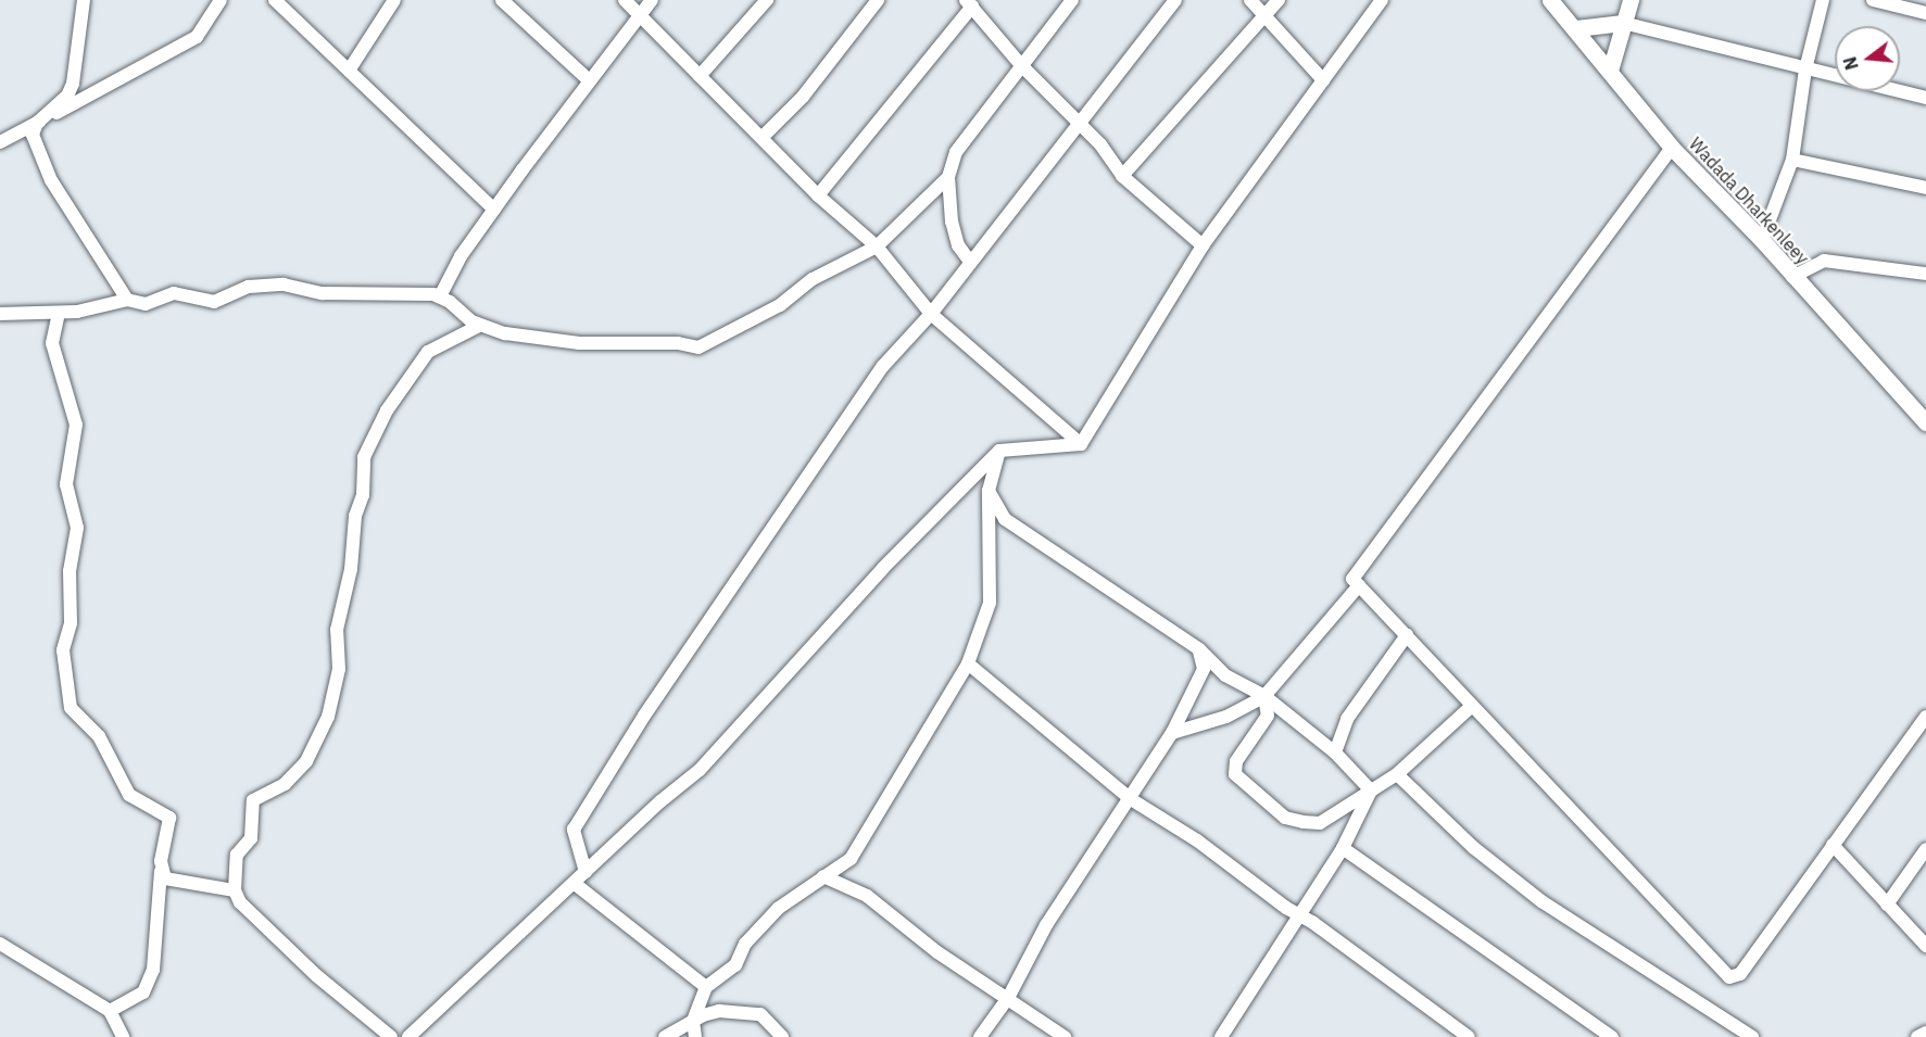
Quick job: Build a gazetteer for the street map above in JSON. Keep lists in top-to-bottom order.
{
  "streets": {
    "main road": ["Wadada Dharkenleey"]
  },
  "north": "left"
}
